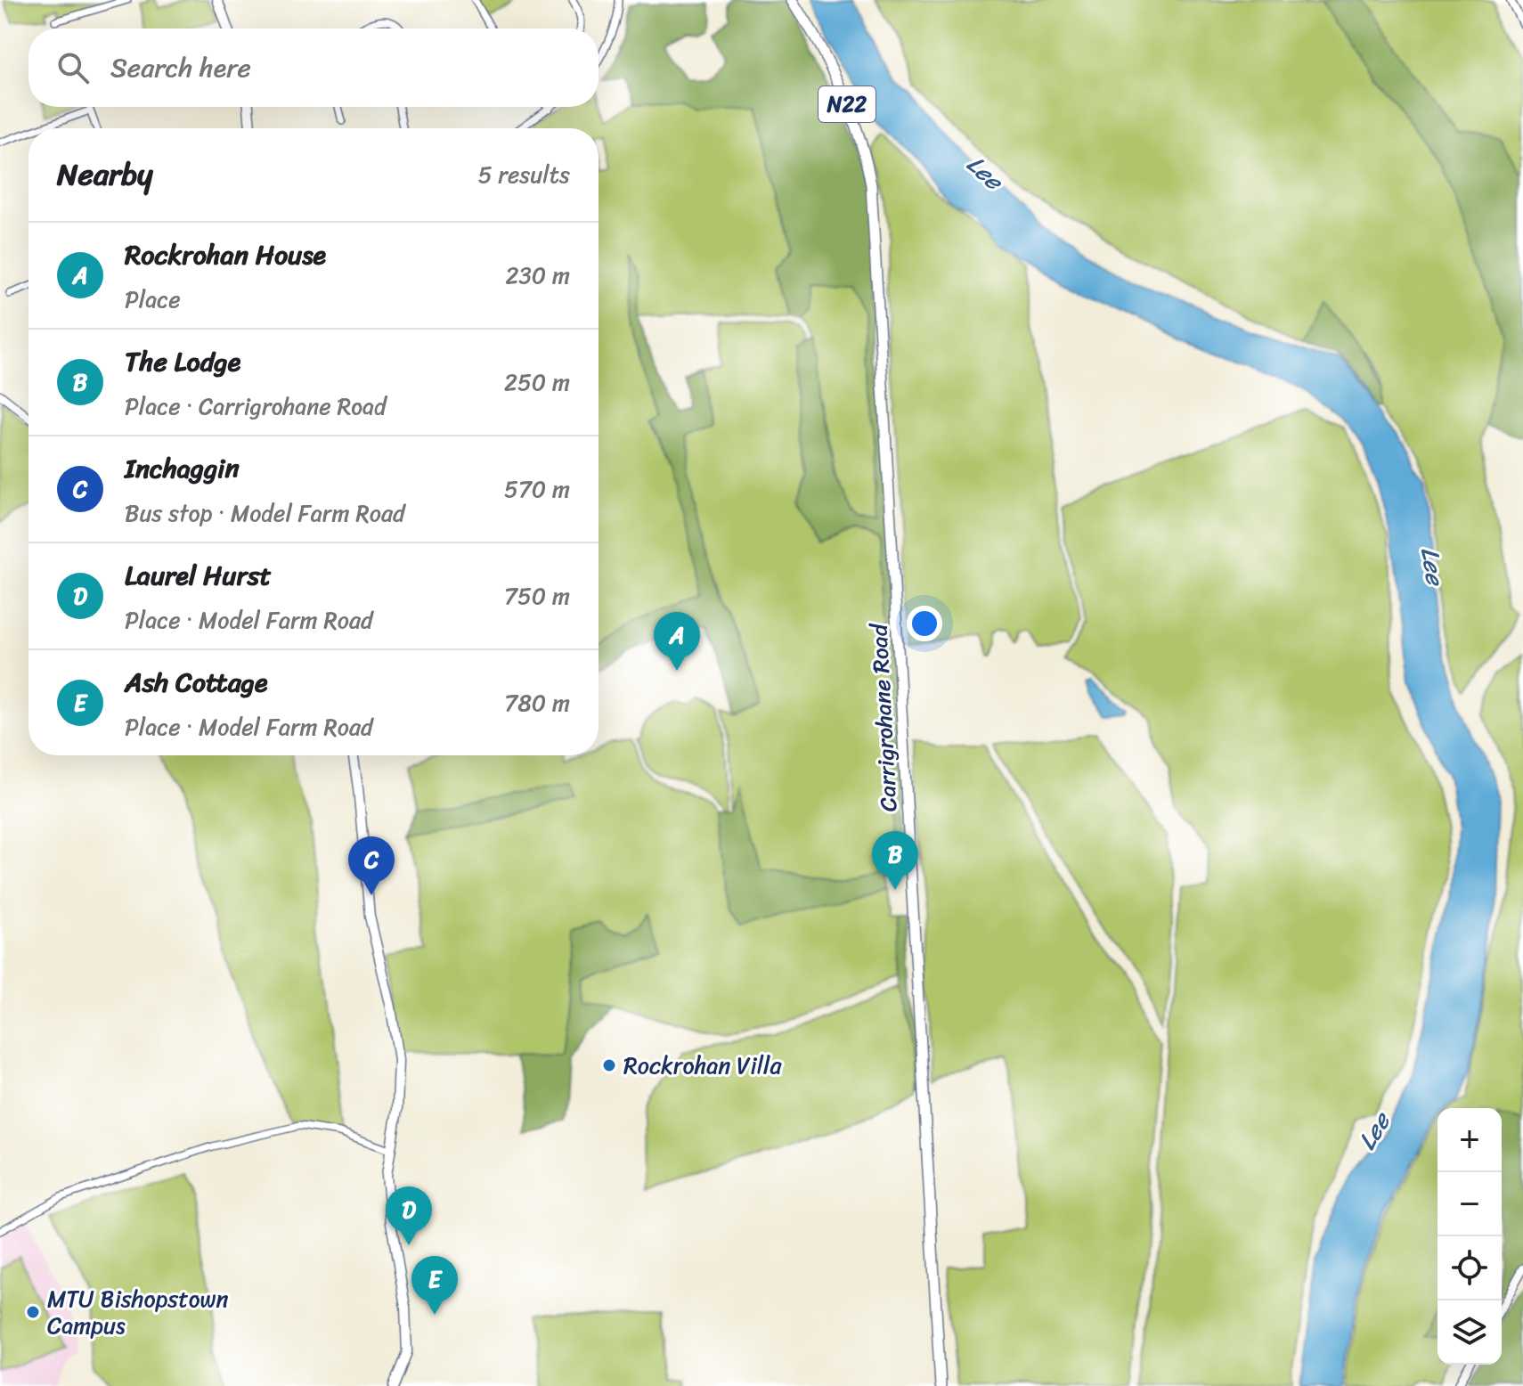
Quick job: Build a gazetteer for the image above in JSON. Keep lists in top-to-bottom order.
{
  "streets": {
    "highway": ["N22", "Carrigrohane Road"]
  },
  "water": ["Lee"],
  "places": ["Rockrohan Villa", "MTU Bishopstown Campus"],
  "page": {
    "search": "Search here",
    "heading": ["Nearby", "5 results"],
    "list": [
      {
        "mark": "A",
        "name": "Rockrohan House",
        "note": "Place",
        "value": "230 m"
      },
      {
        "mark": "B",
        "name": "The Lodge",
        "note": "Place · Carrigrohane Road",
        "value": "250 m"
      },
      {
        "mark": "C",
        "name": "Inchaggin",
        "note": "Bus stop · Model Farm Road",
        "value": "570 m"
      },
      {
        "mark": "D",
        "name": "Laurel Hurst",
        "note": "Place · Model Farm Road",
        "value": "750 m"
      },
      {
        "mark": "E",
        "name": "Ash Cottage",
        "note": "Place · Model Farm Road",
        "value": "780 m"
      }
    ],
    "pins": [
      "A",
      "B",
      "C",
      "D",
      "E"
    ],
    "map_buttons": ["+", "−"]
  }
}
